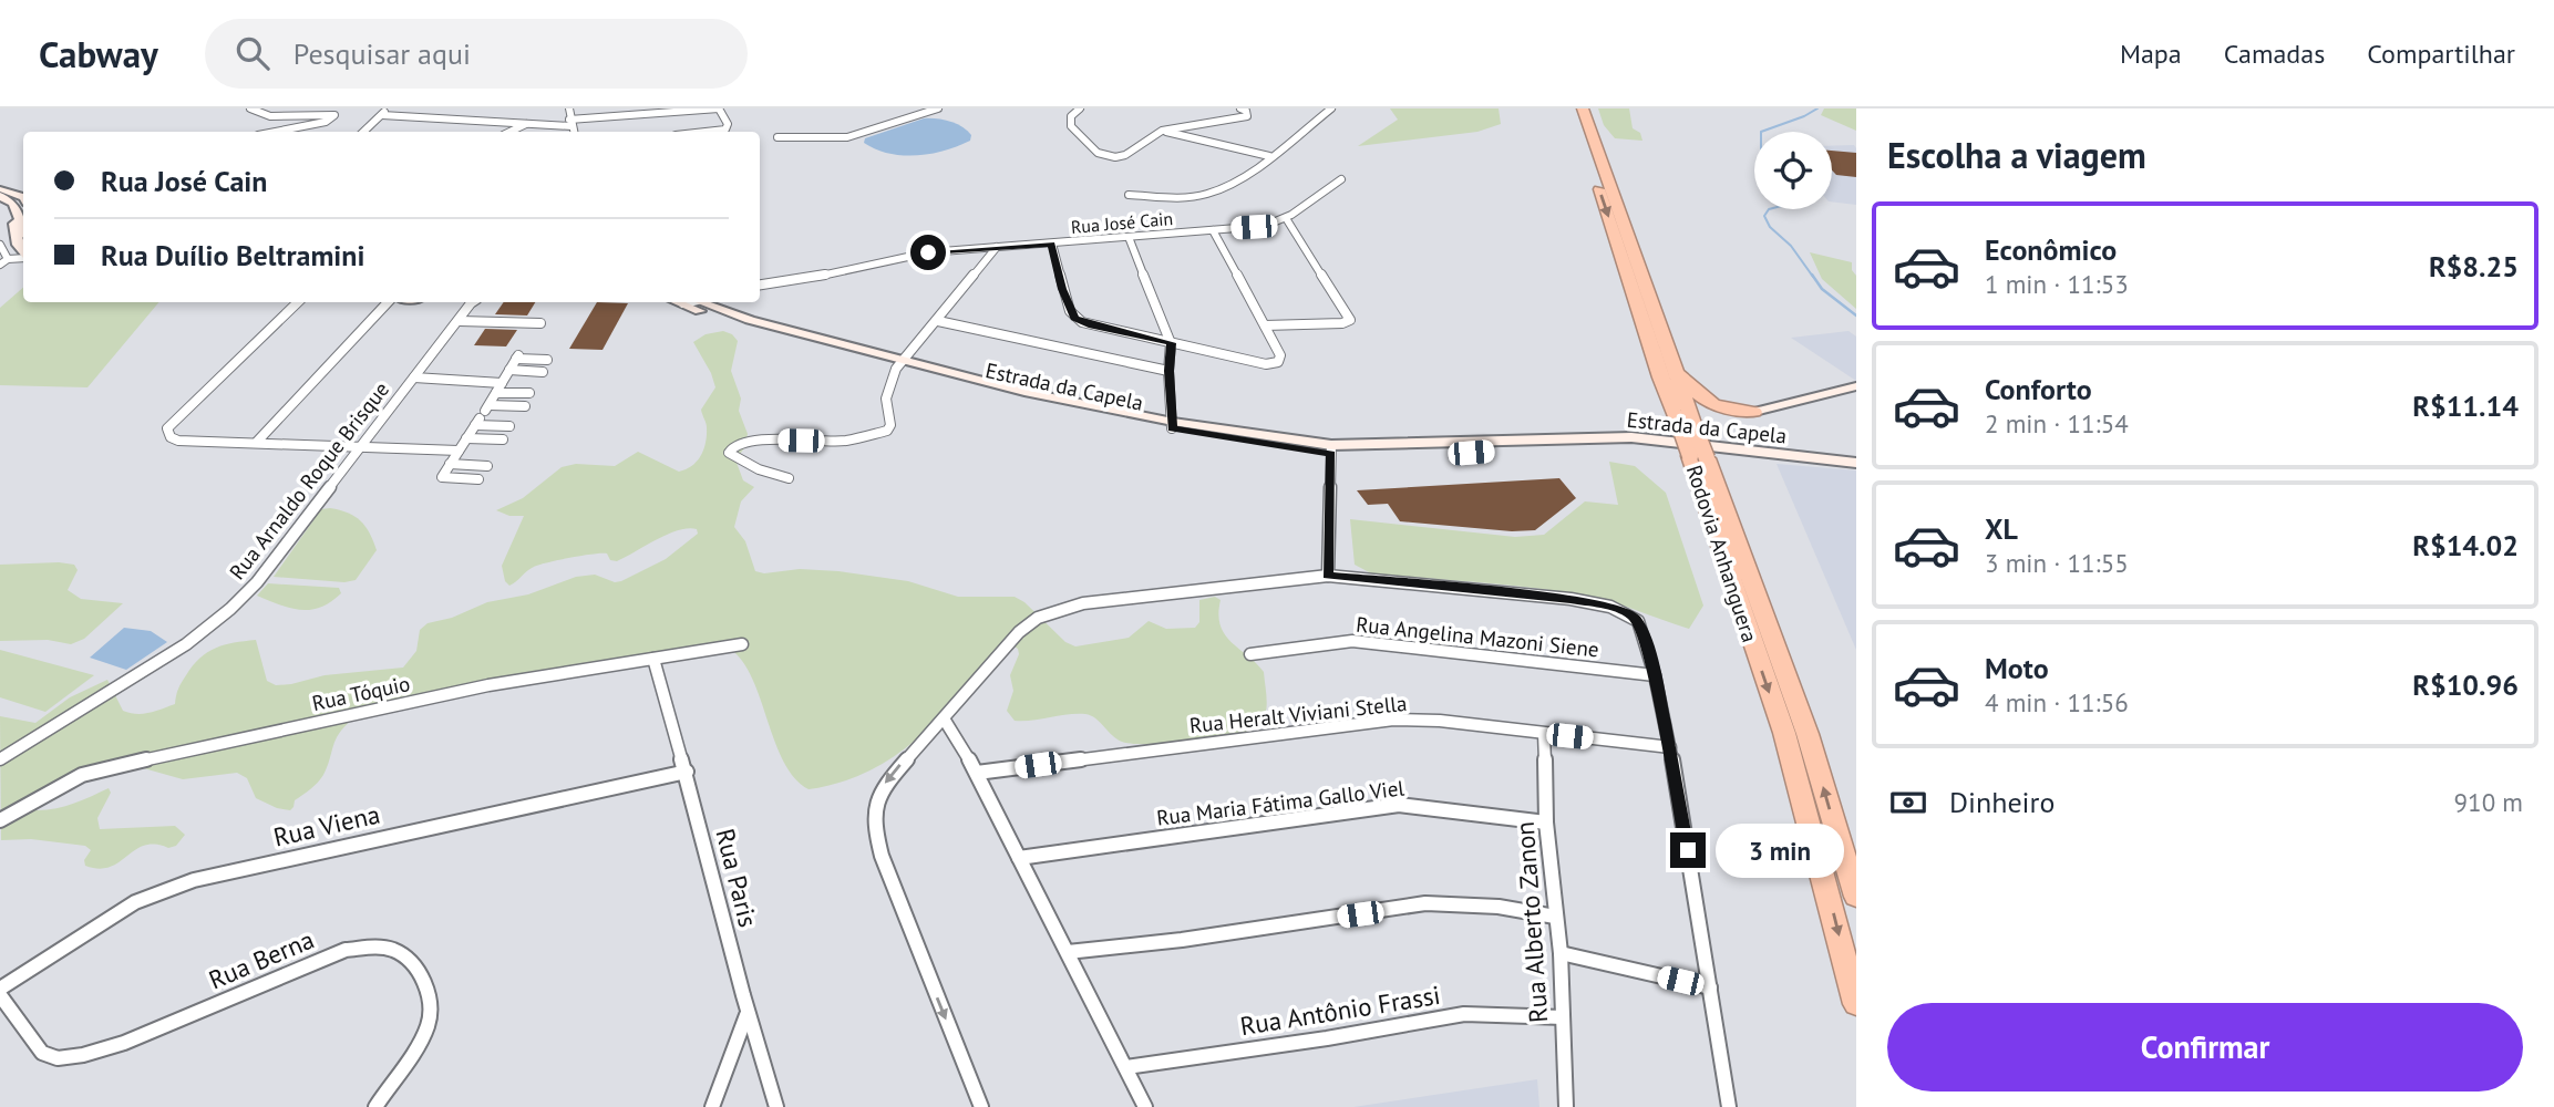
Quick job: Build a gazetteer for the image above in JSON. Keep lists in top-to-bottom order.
{
  "streets": {
    "highway": ["Rodovia Anhanguera"],
    "main road": ["Estrada da Capela"],
    "street": [
      "Rua José Cain",
      "Rua Arnaldo Roque Brisque",
      "Rua Angelina Mazoni Siene",
      "Rua Tóquio",
      "Rua Heralt Viviani Stella",
      "Rua Maria Fátima Gallo Viel",
      "Rua Viena",
      "Rua Paris",
      "Rua Alberto Zanon",
      "Rua Berna",
      "Rua Antônio Frassi"
    ]
  },
  "crossings": [
    ["Rua Tóquio", "Rua Paris"],
    ["Rua Heralt Viviani Stella", "Rua Alberto Zanon"],
    ["Rua Maria Fátima Gallo Viel", "Rua Alberto Zanon"],
    ["Rua Viena", "Rua Paris"],
    ["Rua Alberto Zanon", "Rua Antônio Frassi"]
  ],
  "page": {
    "header": "Cabway",
    "search": "Pesquisar aqui",
    "nav": ["Mapa", "Camadas", "Compartilhar"],
    "heading": "Escolha a viagem",
    "banner": ["Rua José Cain", "Rua Duílio Beltramini"],
    "list": [
      {
        "name": "Econômico",
        "note": "1 min · 11:53",
        "value": "R$8.25"
      },
      {
        "name": "Conforto",
        "note": "2 min · 11:54",
        "value": "R$11.14"
      },
      {
        "name": "XL",
        "note": "3 min · 11:55",
        "value": "R$14.02"
      },
      {
        "name": "Moto",
        "note": "4 min · 11:56",
        "value": "R$10.96"
      }
    ],
    "pay": ["Dinheiro", "910 m"],
    "bubble": "3 min",
    "buttons": "Confirmar"
  }
}
